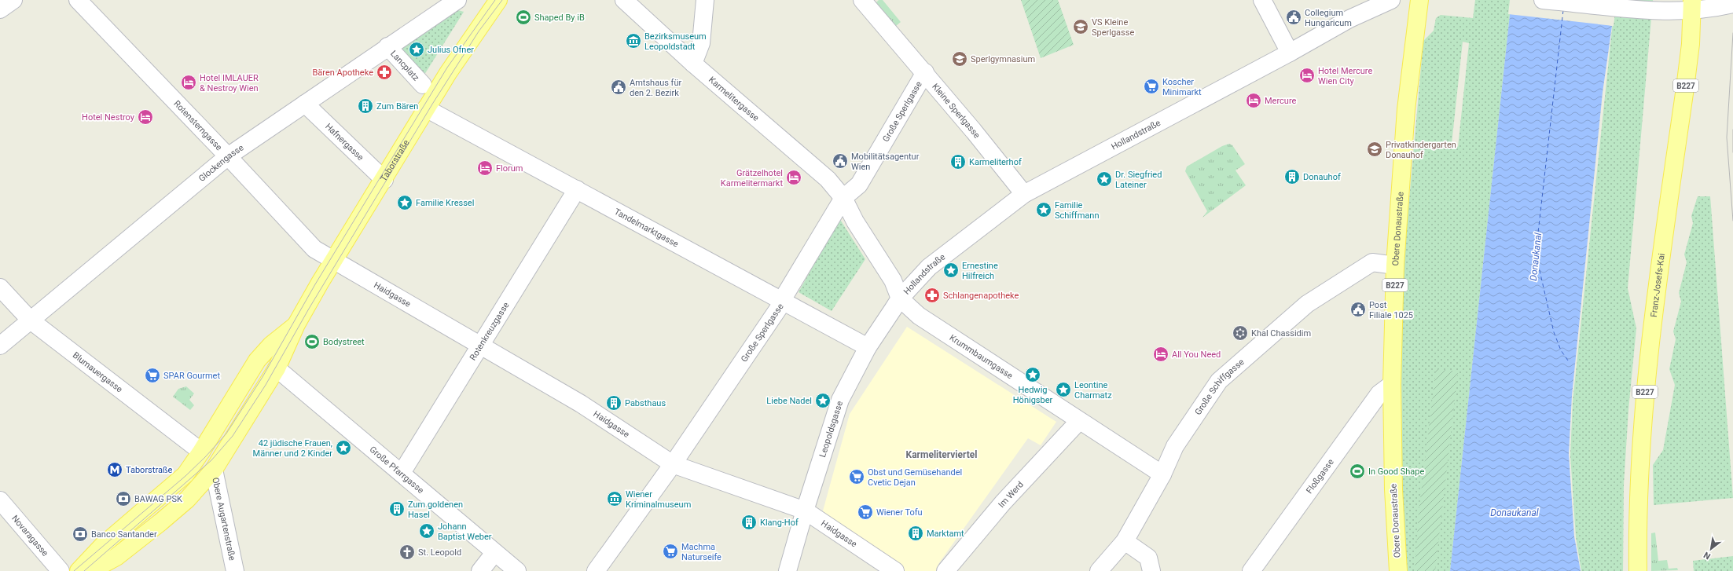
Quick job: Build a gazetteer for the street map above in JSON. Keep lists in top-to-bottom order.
{
  "streets": {
    "main road": [
      "B227",
      "Taborstraße",
      "Obere Donaustraße",
      "Franz-Josefs-Kai",
      "Obere Augartenstraße"
    ],
    "street": [
      "Lancplatz",
      "Karmelitergasse",
      "Kleine Sperlgasse",
      "Große Sperlgasse",
      "Rotensterngasse",
      "Hollandstraße",
      "Hafnergasse",
      "Glockengasse",
      "Tandelmarktgasse",
      "Haidgasse",
      "Rotenkreuzgasse",
      "Krummbaumgasse",
      "Blumauergasse",
      "Große Schiffgasse",
      "Leopoldsgasse",
      "Große Pfarrgasse",
      "Floßgasse",
      "Im Werd",
      "Novaragasse"
    ]
  },
  "crossings": [
    ["Lancplatz", "Glockengasse"],
    ["Karmelitergasse", "Große Sperlgasse"],
    ["Karmelitergasse", "Krummbaumgasse"],
    ["Kleine Sperlgasse", "Große Sperlgasse"],
    ["Kleine Sperlgasse", "Hollandstraße"],
    ["Große Sperlgasse", "Tandelmarktgasse"],
    ["Große Sperlgasse", "Haidgasse"],
    ["Große Sperlgasse", "Krummbaumgasse"],
    ["Rotensterngasse", "Taborstraße"],
    ["Rotensterngasse", "Glockengasse"],
    ["Rotensterngasse", "Haidgasse"],
    ["Hollandstraße", "Krummbaumgasse"],
    ["Hollandstraße", "Leopoldsgasse"],
    ["Hafnergasse", "Taborstraße"],
    ["Hafnergasse", "Glockengasse"],
    ["Taborstraße", "Tandelmarktgasse"],
    ["Taborstraße", "Haidgasse"],
    ["Taborstraße", "Blumauergasse"],
    ["Taborstraße", "Große Pfarrgasse"],
    ["Taborstraße", "Obere Augartenstraße"],
    ["Glockengasse", "Blumauergasse"],
    ["Tandelmarktgasse", "Rotenkreuzgasse"],
    ["Tandelmarktgasse", "Leopoldsgasse"],
    ["Obere Donaustraße", "Große Schiffgasse"],
    ["Obere Donaustraße", "Floßgasse"],
    ["Haidgasse", "Rotenkreuzgasse"],
    ["Haidgasse", "Leopoldsgasse"],
    ["Rotenkreuzgasse", "Große Pfarrgasse"],
    ["Krummbaumgasse", "Große Schiffgasse"],
    ["Krummbaumgasse", "Leopoldsgasse"],
    ["Krummbaumgasse", "Im Werd"],
    ["Blumauergasse", "Obere Augartenstraße"]
  ],
  "districts": ["Karmeliterviertel"],
  "water": ["Donaukanal"],
  "places": {
    "sports": ["Shaped By iB", "Bodystreet", "In Good Shape"],
    "public building": [
      "Collegium Hungaricum",
      "Amtshaus für den 2. Bezirk",
      "Mobilitätsagentur Wien",
      "Post Filiale 1025"
    ],
    "school or university": ["VS Kleine Sperlgasse", "Sperlgymnasium", "Privatkindergarten Donauhof"],
    "museum": ["Bezirksmuseum Leopoldstadt", "Wiener Kriminalmuseum"],
    "place": [
      "Julius Ofner",
      "Dr. Siegfried Lateiner",
      "Familie Kressel",
      "Familie Schiffmann",
      "Ernestine Hilfreich",
      "Hedwig Hönigsber",
      "Leontine Charmatz",
      "Liebe Nadel",
      "42 jüdische Frauen, Männer und 2 Kinder",
      "Johann Baptist Weber"
    ],
    "pharmacy": ["Bären Apotheke", "Schlangenapotheke"],
    "hotel": [
      "Hotel Mercure Wien City",
      "Hotel IMLAUER & Nestroy Wien",
      "Mercure",
      "Hotel Nestroy",
      "Florum",
      "Grätzelhotel Karmelitermarkt",
      "All You Need"
    ],
    "supermarket": [
      "Koscher Minimarkt",
      "SPAR Gourmet",
      "Obst und Gemüsehandel Cvetic Dejan",
      "Wiener Tofu",
      "Machma Naturseife"
    ],
    "building": [
      "Zum Bären",
      "Karmeliterhof",
      "Donauhof",
      "Pabsthaus",
      "Zum goldenen Hasel",
      "Klang-Hof",
      "Marktamt"
    ],
    "synagogue": ["Khal Chassidim"],
    "metro station": ["Taborstraße"],
    "bank": ["BAWAG PSK", "Banco Santander"],
    "church": ["St. Leopold"]
  },
  "north": "bottom left"
}
